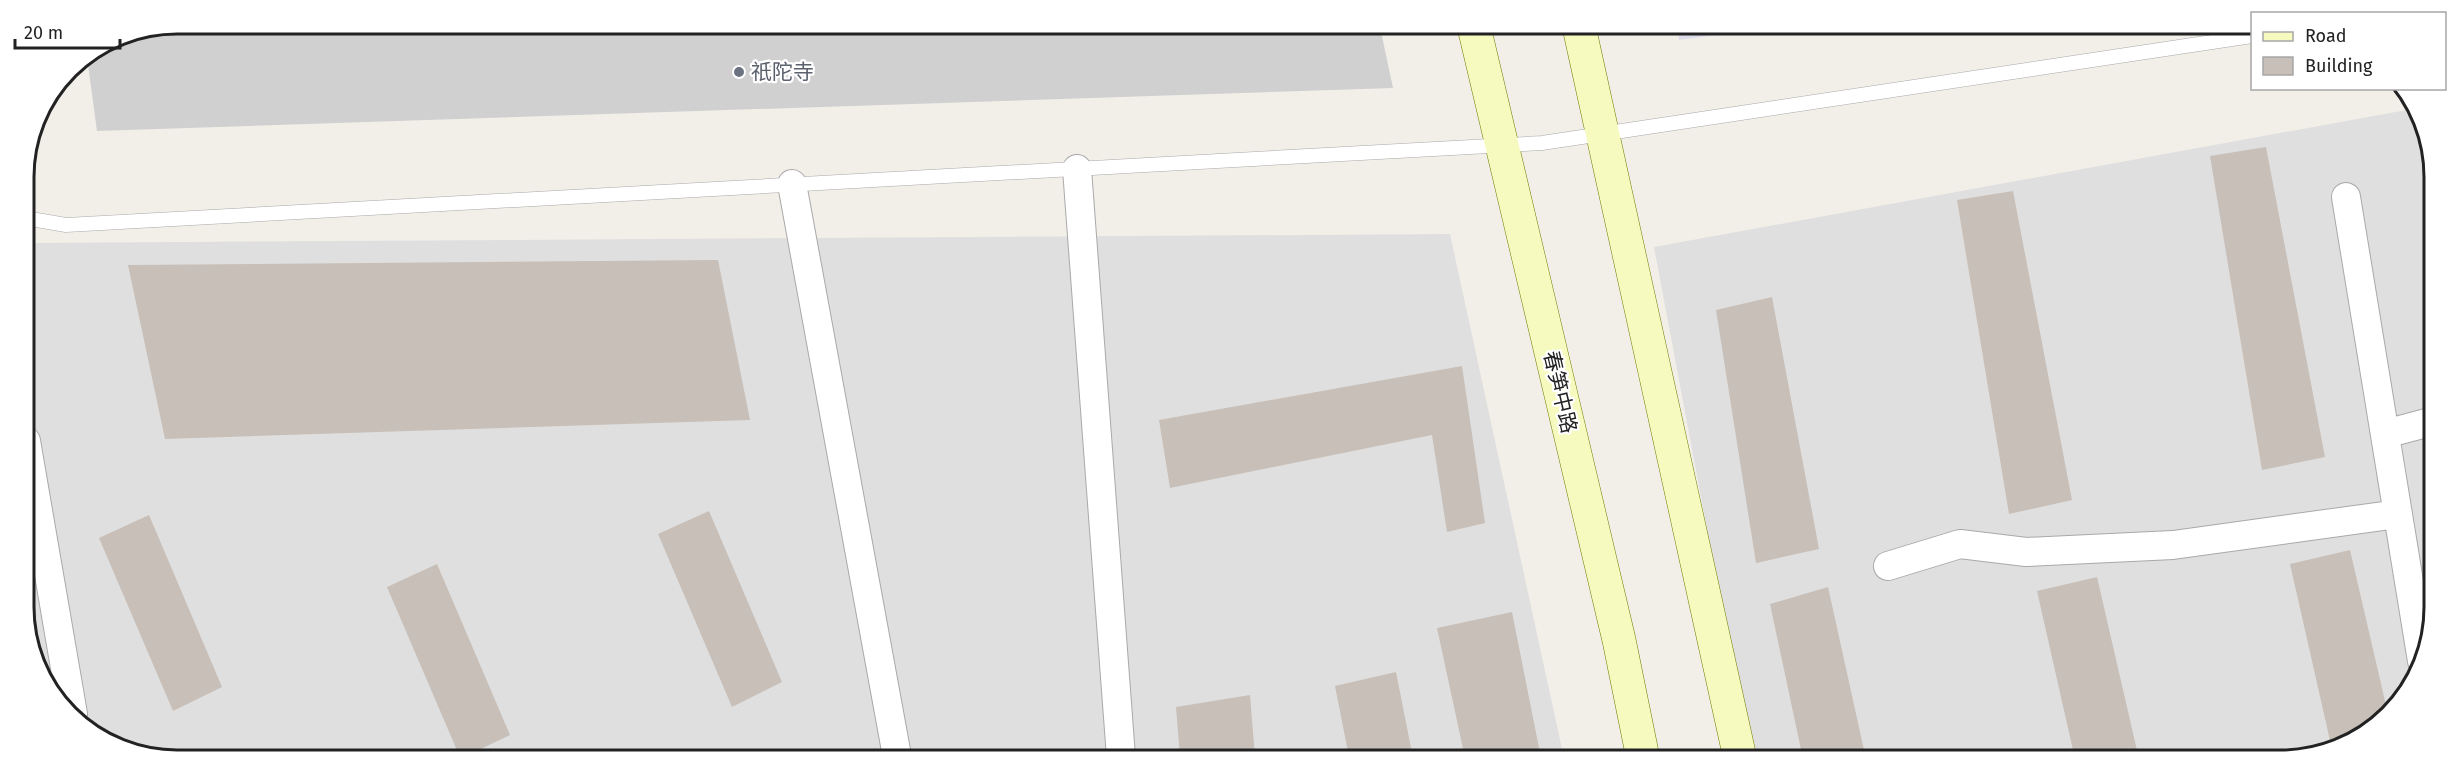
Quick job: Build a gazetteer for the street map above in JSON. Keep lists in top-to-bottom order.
{
  "streets": {
    "main road": ["春笋中路"]
  },
  "places": ["祇陀寺"],
  "legend": ["Road", "Building"],
  "scale_bar": "20 m"
}
